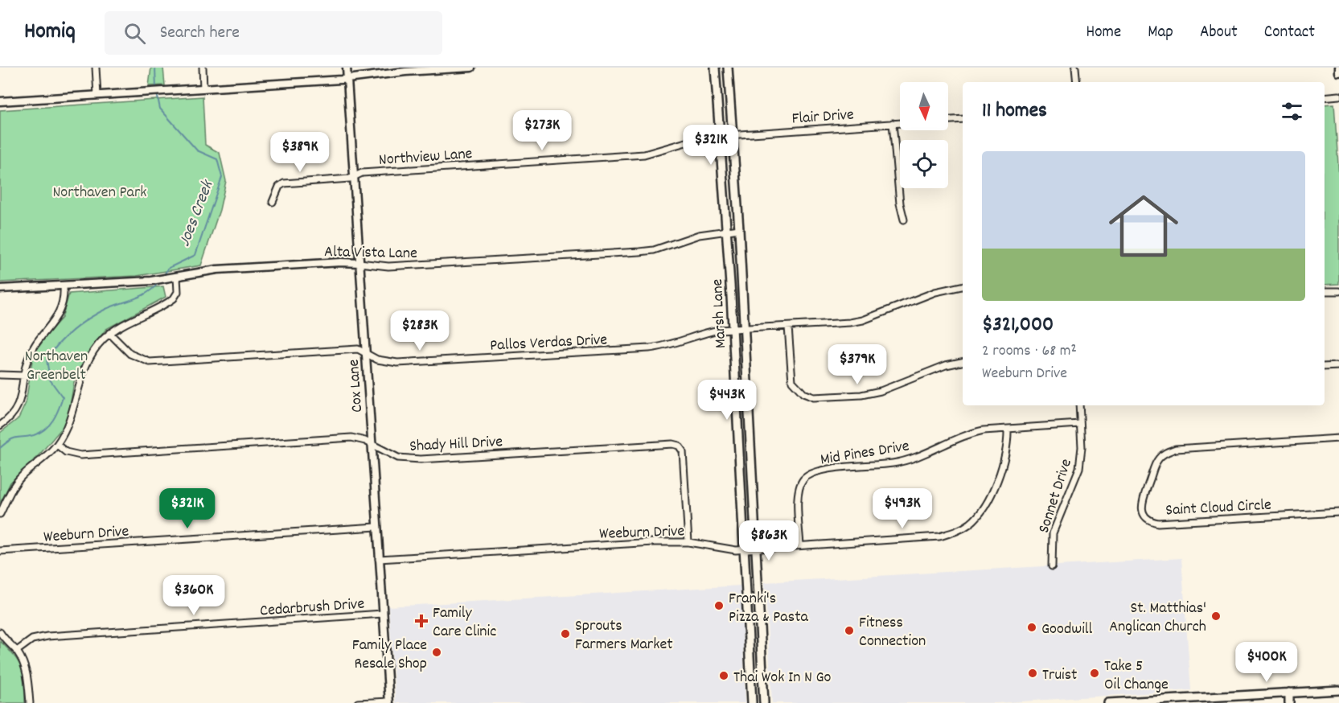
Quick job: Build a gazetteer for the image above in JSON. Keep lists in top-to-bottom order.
{
  "streets": {
    "main road": ["Marsh Lane"],
    "street": [
      "Flair Drive",
      "Northview Lane",
      "Alta Vista Lane",
      "Pallos Verdas Drive",
      "Cox Lane",
      "Shady Hill Drive",
      "Mid Pines Drive",
      "Sonnet Drive",
      "Saint Cloud Circle",
      "Weeburn Drive",
      "Cedarbrush Drive"
    ]
  },
  "crossings": [
    ["Flair Drive", "Northview Lane"],
    ["Flair Drive", "Marsh Lane"],
    ["Northview Lane", "Marsh Lane"],
    ["Northview Lane", "Cox Lane"],
    ["Alta Vista Lane", "Marsh Lane"],
    ["Alta Vista Lane", "Cox Lane"],
    ["Marsh Lane", "Pallos Verdas Drive"],
    ["Marsh Lane", "Weeburn Drive"],
    ["Pallos Verdas Drive", "Cox Lane"],
    ["Cox Lane", "Shady Hill Drive"],
    ["Cox Lane", "Weeburn Drive"],
    ["Cox Lane", "Cedarbrush Drive"],
    ["Shady Hill Drive", "Weeburn Drive"],
    ["Mid Pines Drive", "Sonnet Drive"],
    ["Mid Pines Drive", "Weeburn Drive"]
  ],
  "water": ["Joes Creek"],
  "parks": ["Northaven Park", "Northaven Greenbelt"],
  "places": {
    "other": [
      "Franki's Pizza & Pasta",
      "St. Matthias' Anglican Church",
      "Goodwill",
      "Fitness Connection",
      "Sprouts Farmers Market",
      "Family Place Resale Shop",
      "Truist",
      "Take 5 Oil Change",
      "Thai Wok In N Go"
    ],
    "health": ["Family Care Clinic"]
  },
  "north": "bottom",
  "page": {
    "header": "Homiq",
    "search": "Search here",
    "nav": [
      "Home",
      "Map",
      "About",
      "Contact"
    ],
    "heading": "11 homes",
    "price": [
      "$273K",
      "$321K",
      "$389K",
      "$283K",
      "$379K",
      "$443K",
      "$321K",
      "$493K",
      "$863K",
      "$360K",
      "$400K"
    ],
    "list": [
      {
        "name": "$321,000",
        "note": "2 rooms · 68 m² · Weeburn Drive"
      }
    ]
  }
}
